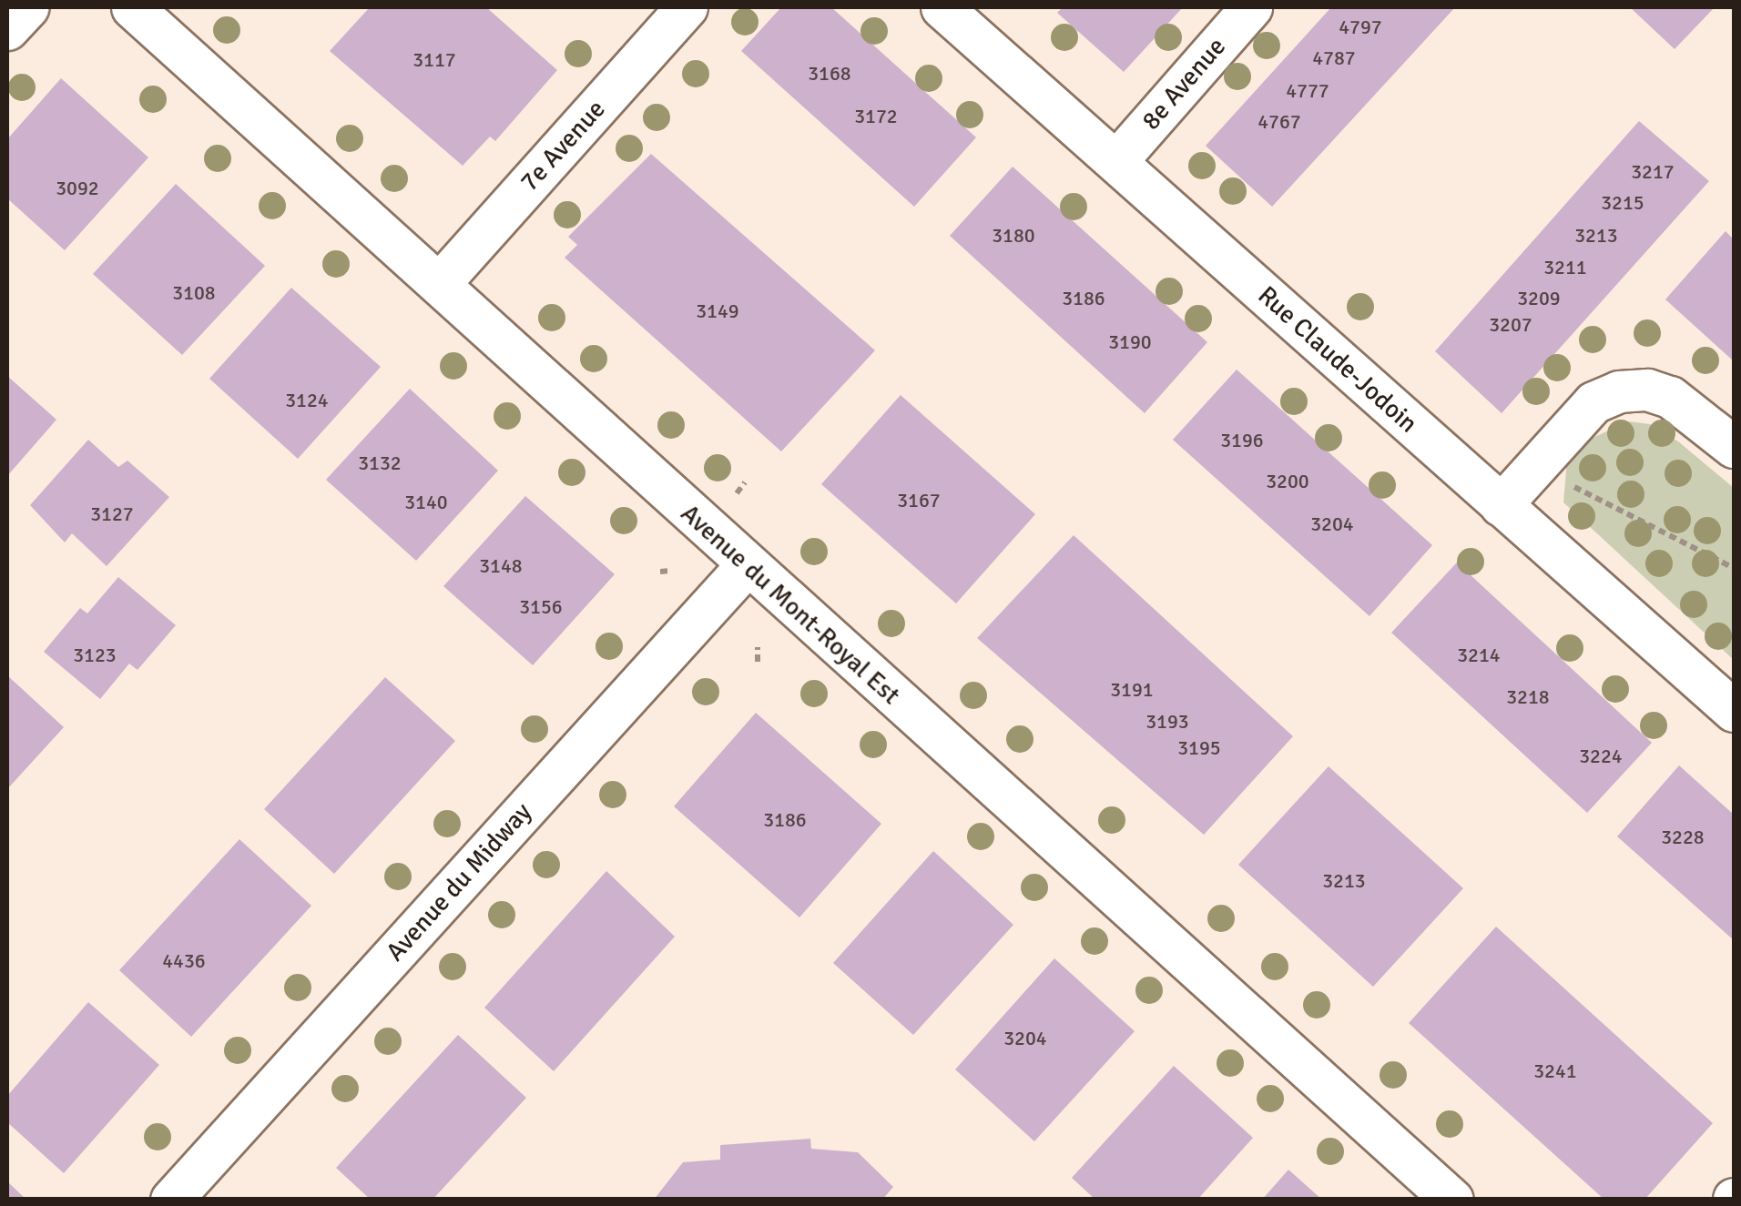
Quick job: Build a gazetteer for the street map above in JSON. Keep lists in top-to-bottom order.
{
  "streets": {
    "street": [
      "8e Avenue",
      "7e Avenue",
      "Rue Claude-Jodoin",
      "Avenue du Mont-Royal Est",
      "Avenue du Midway"
    ]
  },
  "crossings": [
    ["8e Avenue", "Rue Claude-Jodoin"],
    ["7e Avenue", "Avenue du Mont-Royal Est"],
    ["Avenue du Mont-Royal Est", "Avenue du Midway"]
  ],
  "house_numbers": [
    "4797",
    "4787",
    "3117",
    "3168",
    "4777",
    "3172",
    "4767",
    "3217",
    "3092",
    "3215",
    "3180",
    "3213",
    "3211",
    "3108",
    "3186",
    "3209",
    "3149",
    "3207",
    "3190",
    "3124",
    "3196",
    "3132",
    "3200",
    "3167",
    "3140",
    "3127",
    "3204",
    "3148",
    "3156",
    "3123",
    "3214",
    "3191",
    "3218",
    "3193",
    "3195",
    "3224",
    "3186",
    "3228",
    "3213",
    "4436",
    "3204",
    "3241"
  ]
}
